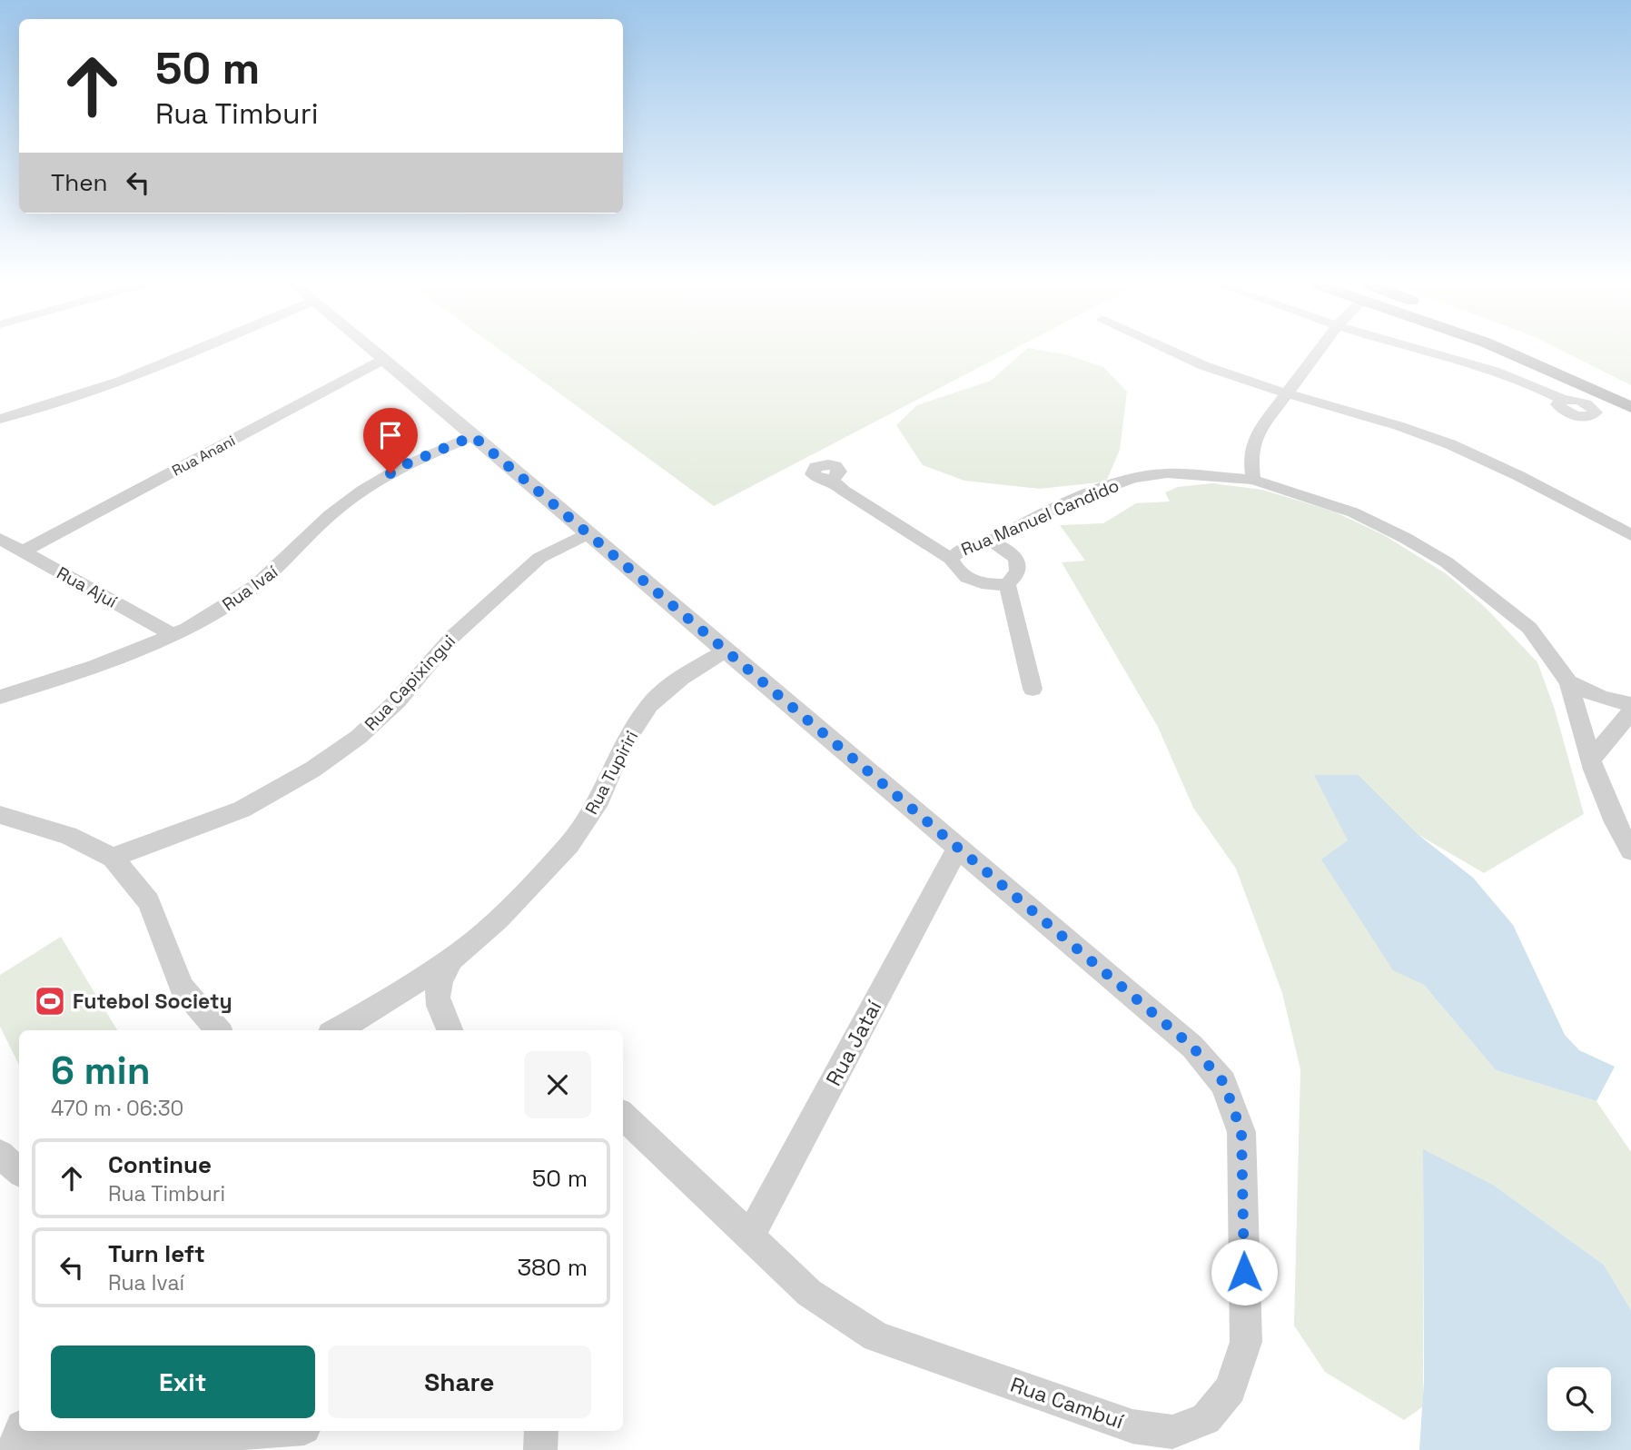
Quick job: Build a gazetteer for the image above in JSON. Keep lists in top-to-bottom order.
{
  "streets": {
    "street": [
      "Rua Anani",
      "Rua Manuel Candido",
      "Rua Ajuí",
      "Rua Ivaí",
      "Rua Capixingui",
      "Rua Tupiriri",
      "Rua Jataí",
      "Rua Cambuí"
    ]
  },
  "crossings": [
    ["Rua Anani", "Rua Ajuí"],
    ["Rua Anani", "Rua Cambuí"],
    ["Rua Ajuí", "Rua Ivaí"],
    ["Rua Ivaí", "Rua Cambuí"],
    ["Rua Capixingui", "Rua Cambuí"],
    ["Rua Tupiriri", "Rua Cambuí"],
    ["Rua Jataí", "Rua Cambuí"]
  ],
  "places": {
    "sports": ["Futebol Society"]
  },
  "page": {
    "turn": ["50 m", "Rua Timburi"],
    "then": "Then",
    "heading": ["6 min", "470 m · 06:30"],
    "list": [
      {
        "name": "Continue",
        "note": "Rua Timburi",
        "value": "50 m"
      },
      {
        "name": "Turn left",
        "note": "Rua Ivaí",
        "value": "380 m"
      }
    ],
    "buttons": ["Exit", "Share"]
  }
}
